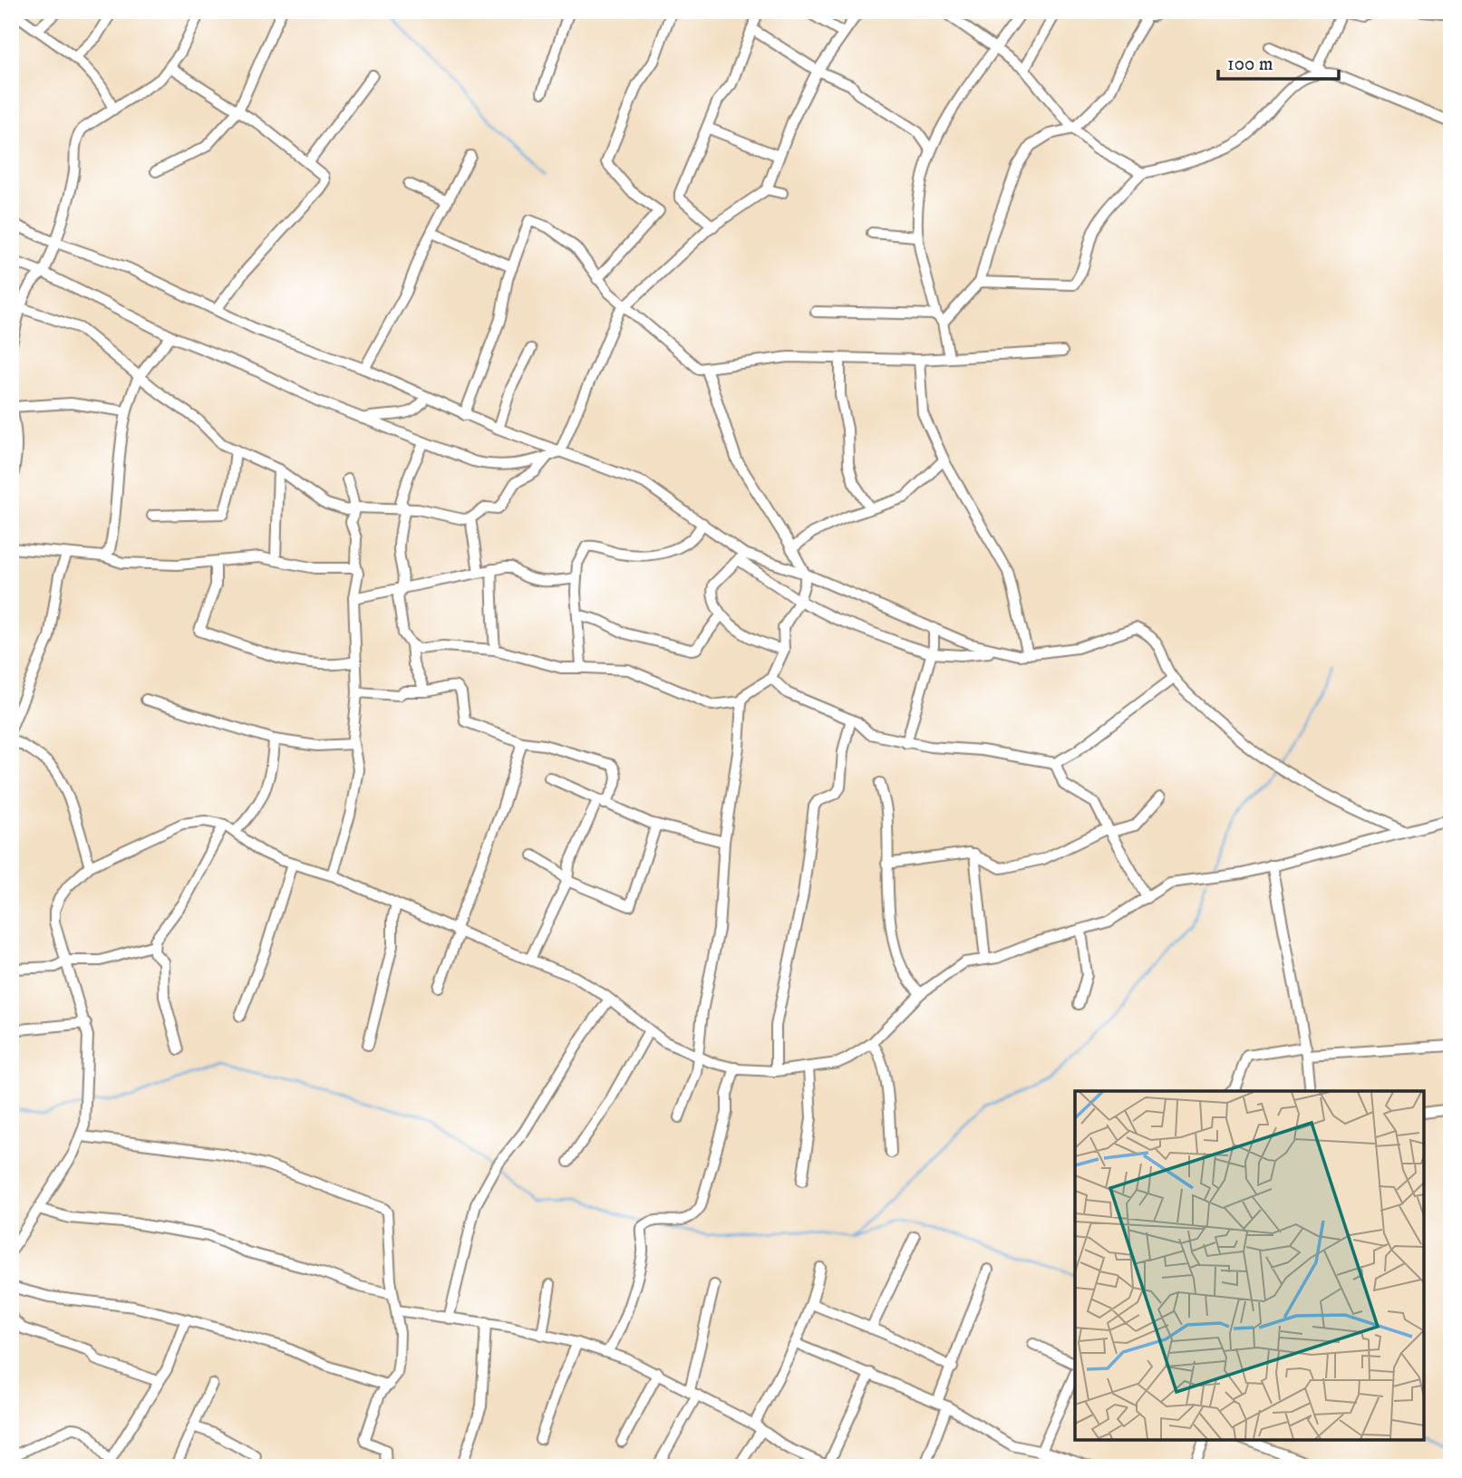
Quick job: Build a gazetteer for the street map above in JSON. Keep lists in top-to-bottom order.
{
  "scale_bar": "100 m"
}
